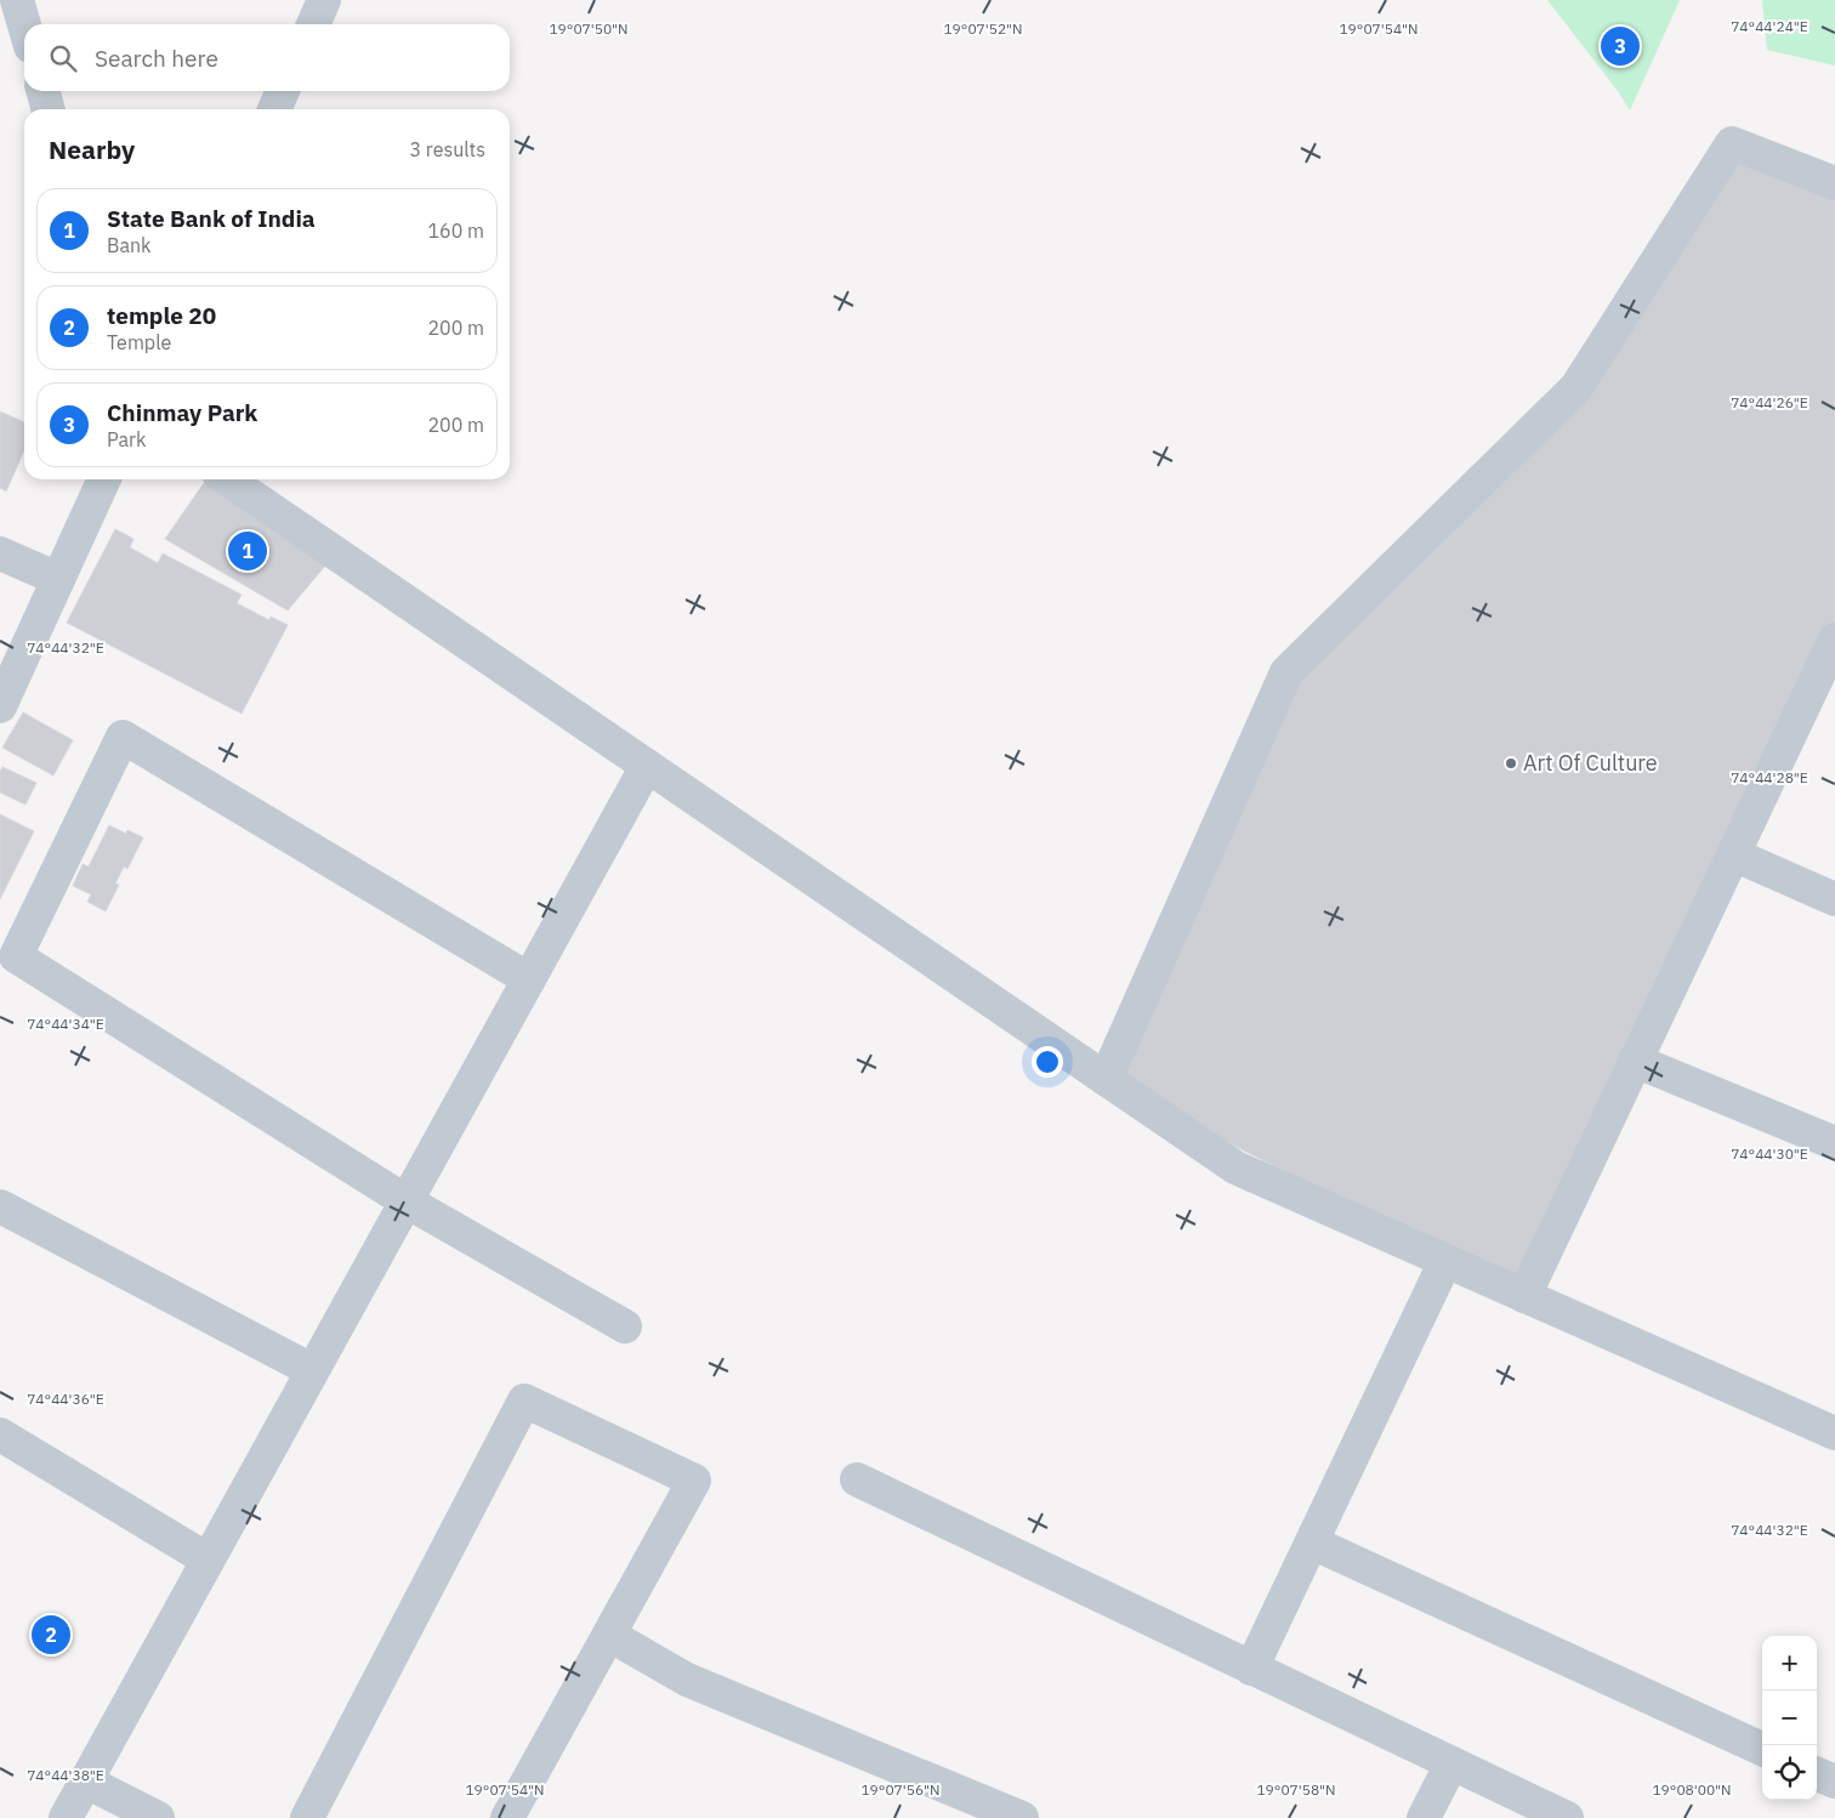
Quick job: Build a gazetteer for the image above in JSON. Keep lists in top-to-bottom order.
{
  "places": ["Art Of Culture"],
  "page": {
    "pins": ["3", "1", "2"],
    "search": "Search here",
    "heading": ["Nearby", "3 results"],
    "list": [
      {
        "mark": "1",
        "name": "State Bank of India",
        "note": "Bank",
        "value": "160 m"
      },
      {
        "mark": "2",
        "name": "temple 20",
        "note": "Temple",
        "value": "200 m"
      },
      {
        "mark": "3",
        "name": "Chinmay Park",
        "note": "Park",
        "value": "200 m"
      }
    ],
    "map_buttons": ["+", "−"]
  },
  "coordinates": [
    "74°44'24\"E",
    "19°07'50\"N",
    "19°07'52\"N",
    "19°07'54\"N",
    "74°44'26\"E",
    "74°44'32\"E",
    "74°44'28\"E",
    "74°44'34\"E",
    "74°44'30\"E",
    "74°44'36\"E",
    "74°44'38\"E",
    "19°07'56\"N",
    "19°07'58\"N",
    "19°08'00\"N"
  ]
}
